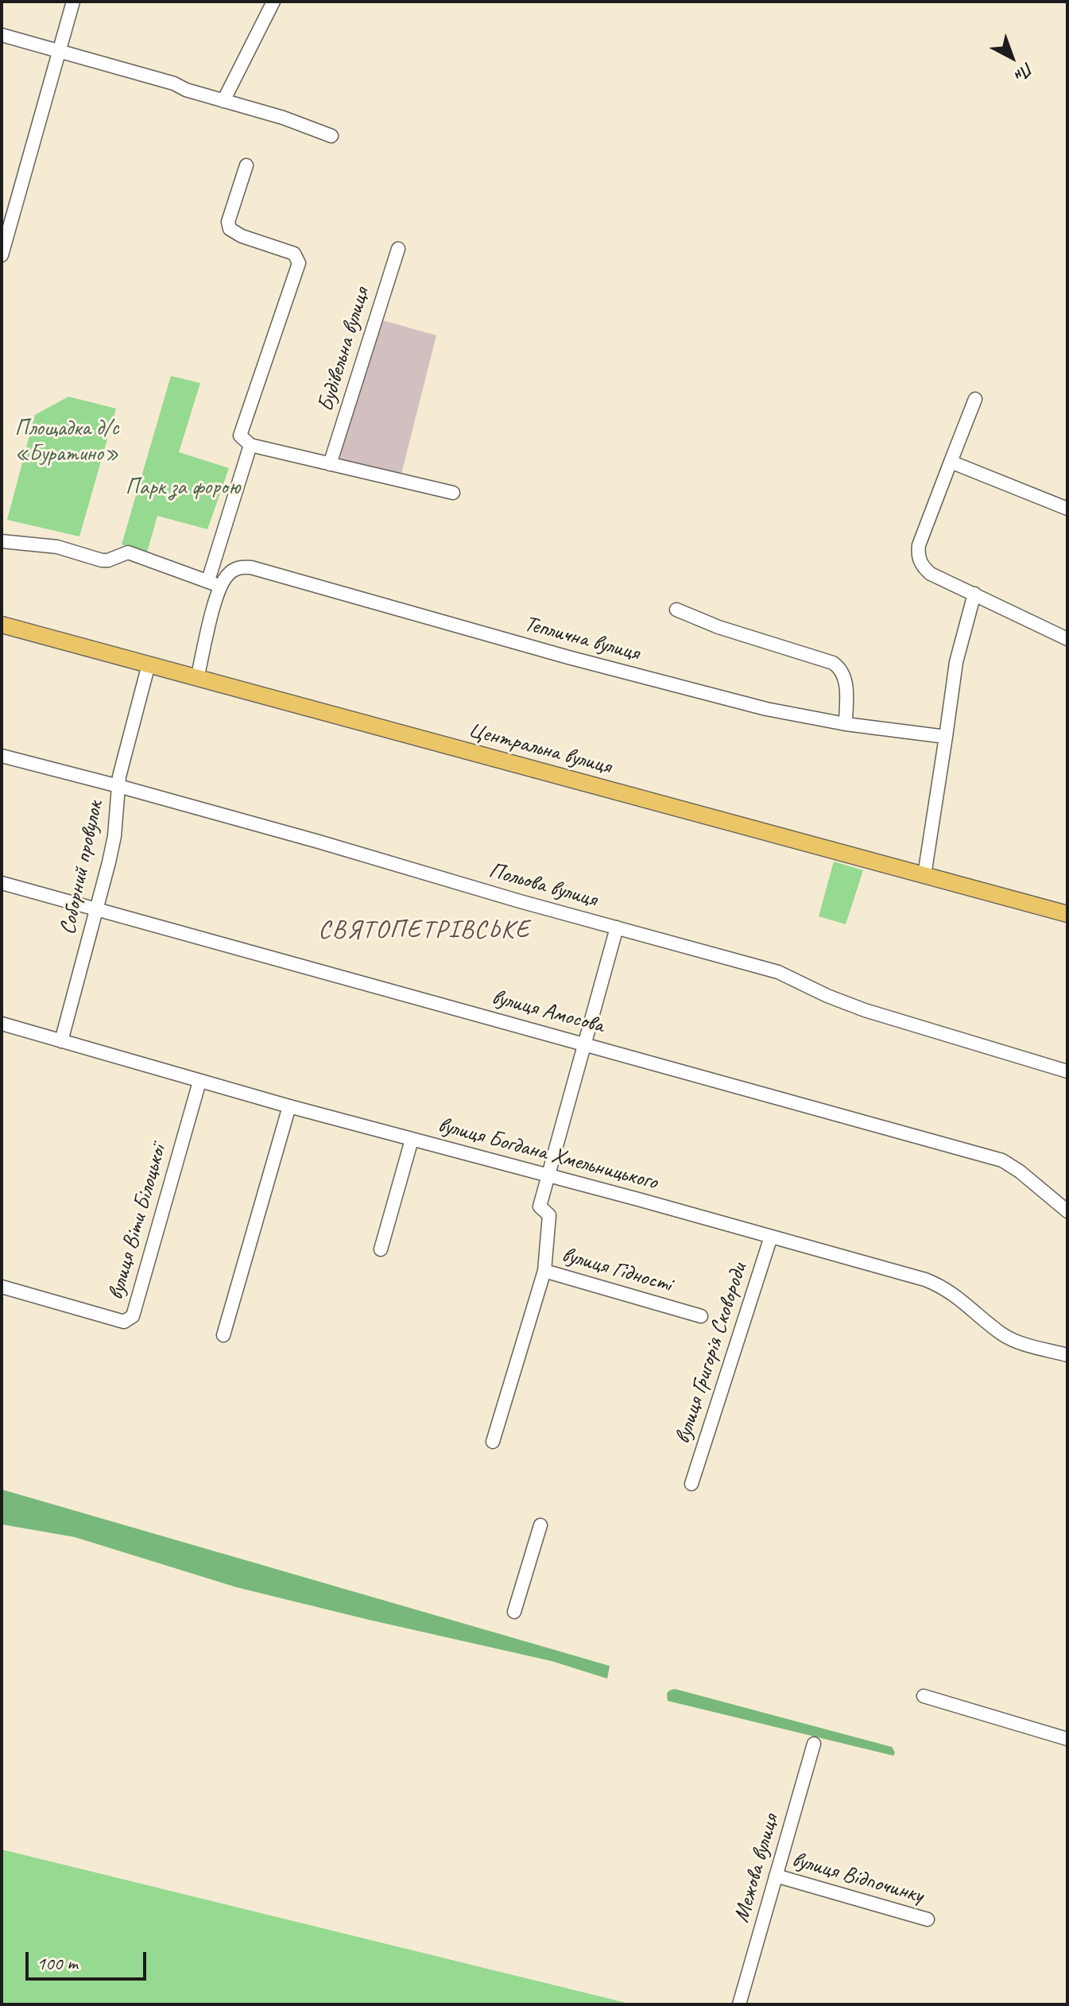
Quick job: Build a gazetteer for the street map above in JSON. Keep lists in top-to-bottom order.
{
  "streets": {
    "main road": ["Центральна вулиця"],
    "street": [
      "Будівельна вулиця",
      "Теплична вулиця",
      "Соборний провулок",
      "Польова вулиця",
      "вулиця Амосова",
      "вулиця Богдана Хмельницького",
      "вулиця Віти Білоцької",
      "вулиця Гідності",
      "вулиця Григорія Сковороди",
      "Межова вулиця",
      "вулиця Відпочинку"
    ]
  },
  "crossings": [
    ["Центральна вулиця", "Соборний провулок"],
    ["Соборний провулок", "Польова вулиця"],
    ["Соборний провулок", "вулиця Амосова"],
    ["Соборний провулок", "вулиця Богдана Хмельницького"],
    ["вулиця Богдана Хмельницького", "вулиця Віти Білоцької"],
    ["вулиця Богдана Хмельницького", "вулиця Гідності"],
    ["вулиця Богдана Хмельницького", "вулиця Григорія Сковороди"],
    ["Межова вулиця", "вулиця Відпочинку"]
  ],
  "districts": ["СВЯТОПЕТРІВСЬКЕ"],
  "parks": ["Площадка д/с «Буратино»", "Парк за форою"],
  "scale_bar": "100 m",
  "north": "bottom right"
}
